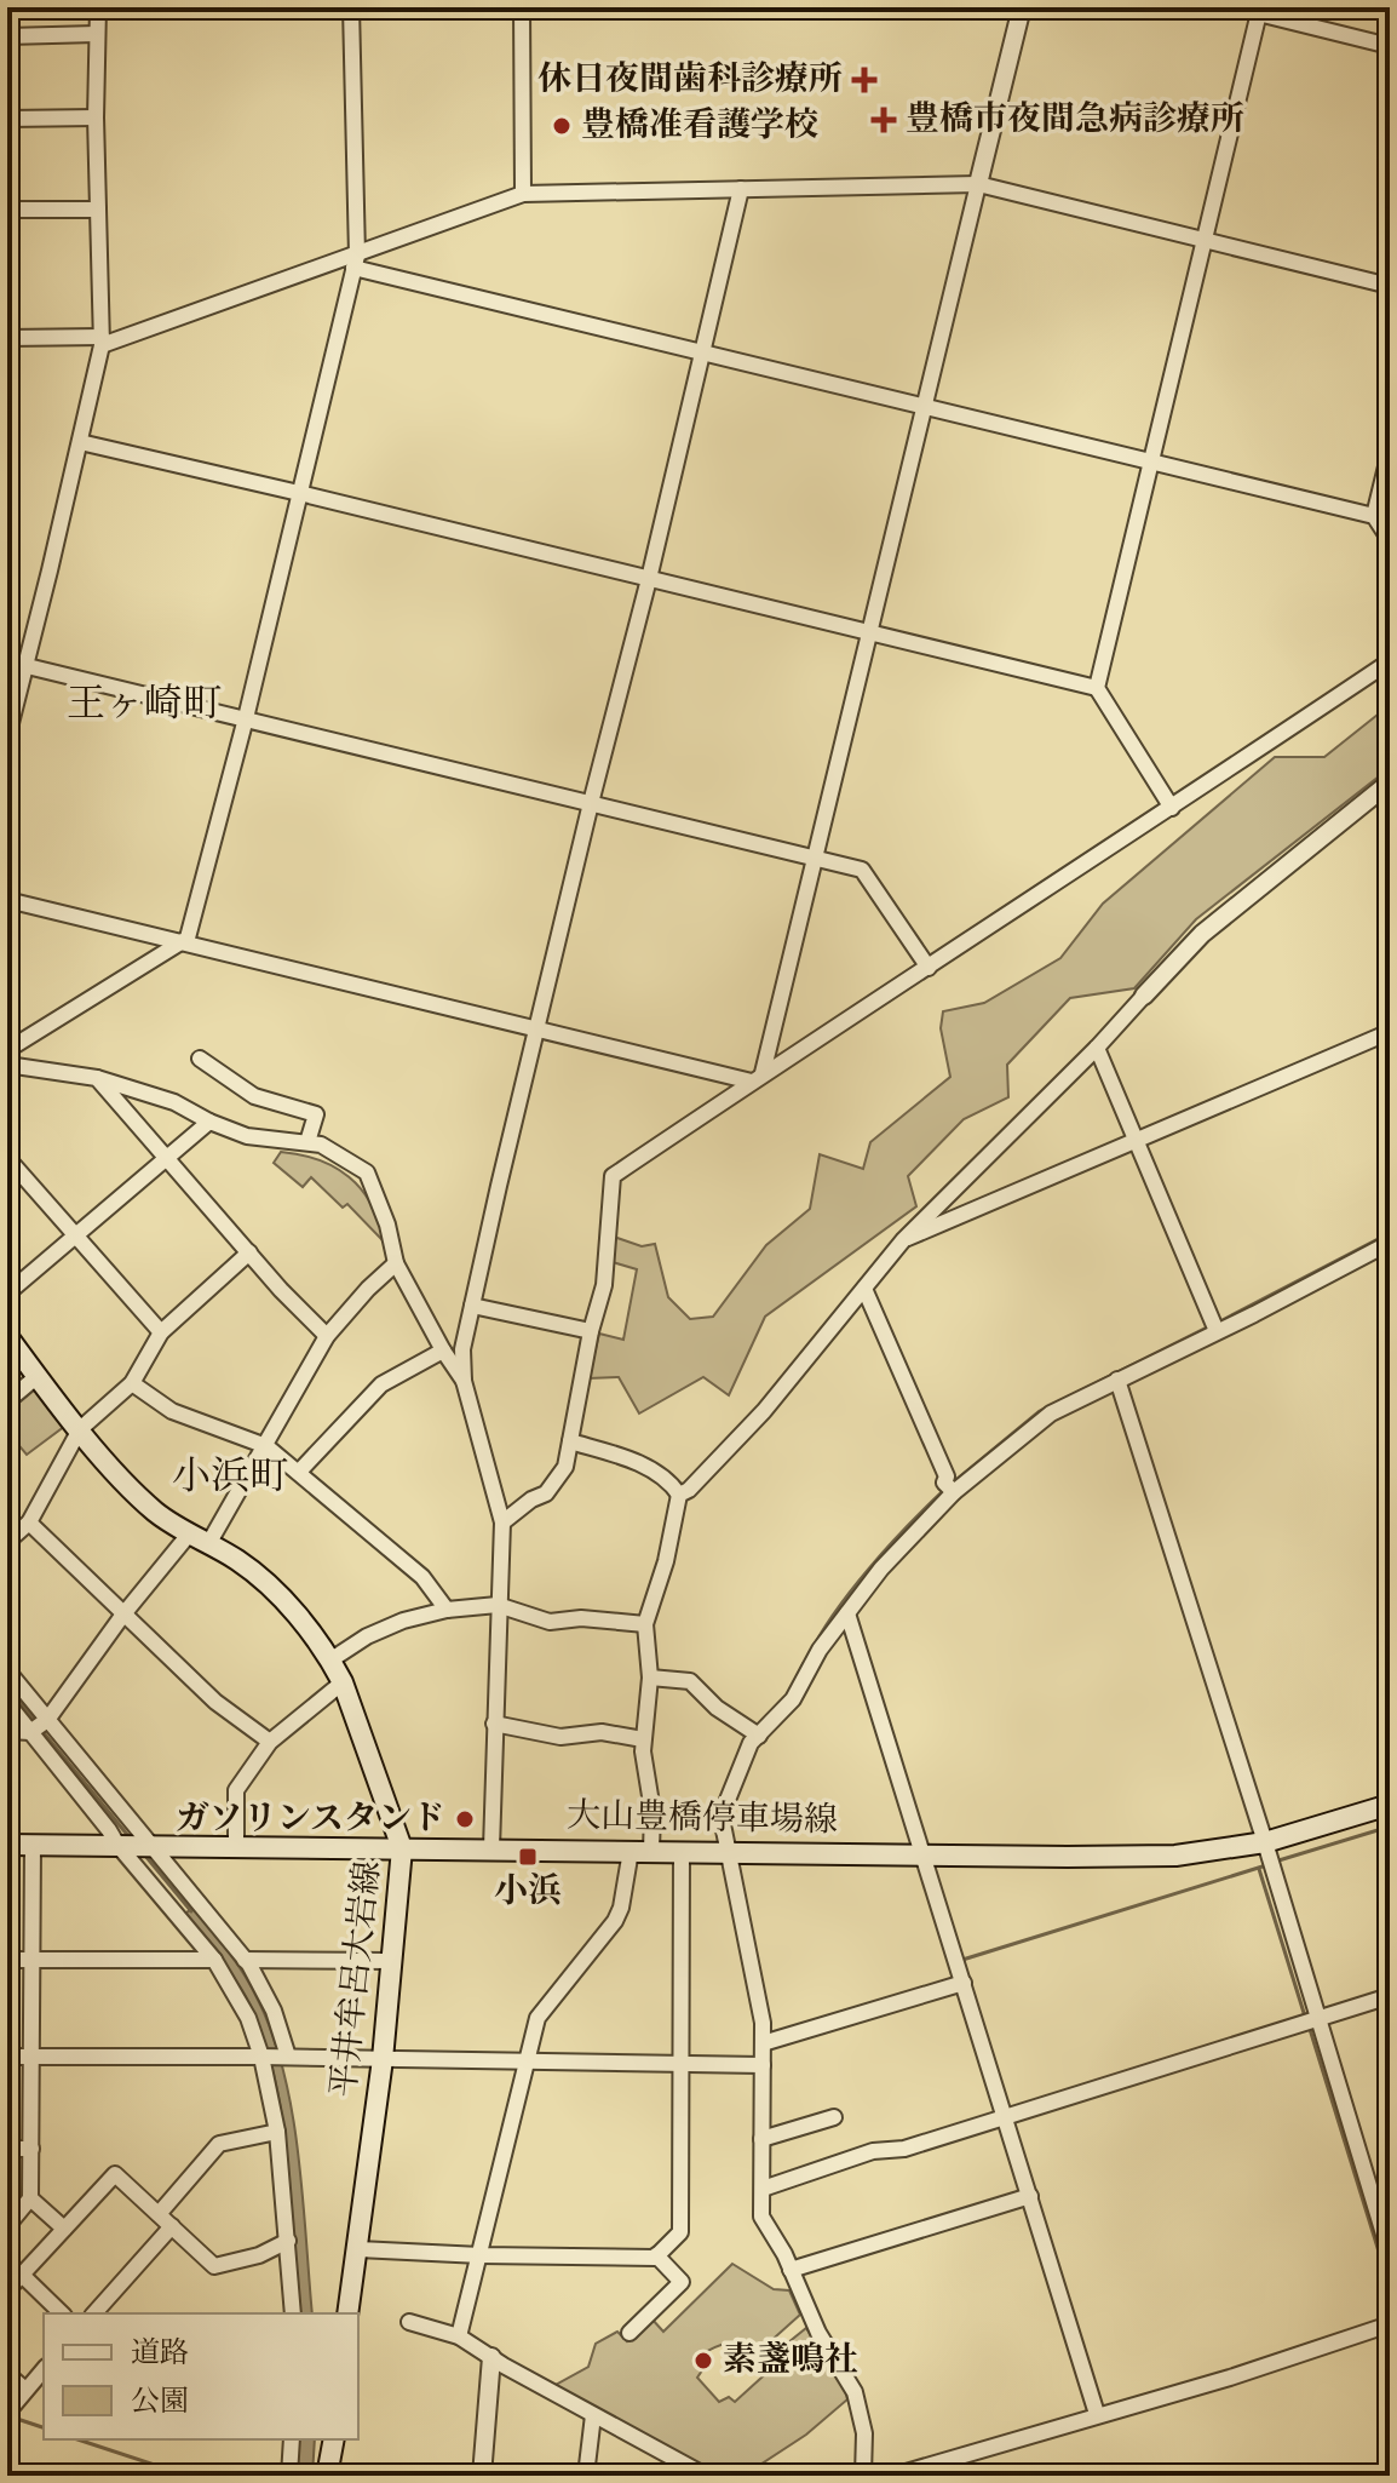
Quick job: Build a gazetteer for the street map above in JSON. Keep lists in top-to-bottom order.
{
  "streets": {
    "main road": ["大山豊橋停車場線", "平井牟呂大岩線"]
  },
  "crossings": [
    ["大山豊橋停車場線", "平井牟呂大岩線"]
  ],
  "districts": ["王ヶ崎町", "小浜町"],
  "places": {
    "health": ["休日夜間歯科診療所", "豊橋市夜間急病診療所"],
    "other": ["豊橋准看護学校", "ガソリンスタンド", "素盞鳴社"],
    "transit": ["小浜"]
  },
  "legend": ["道路", "公園"]
}
